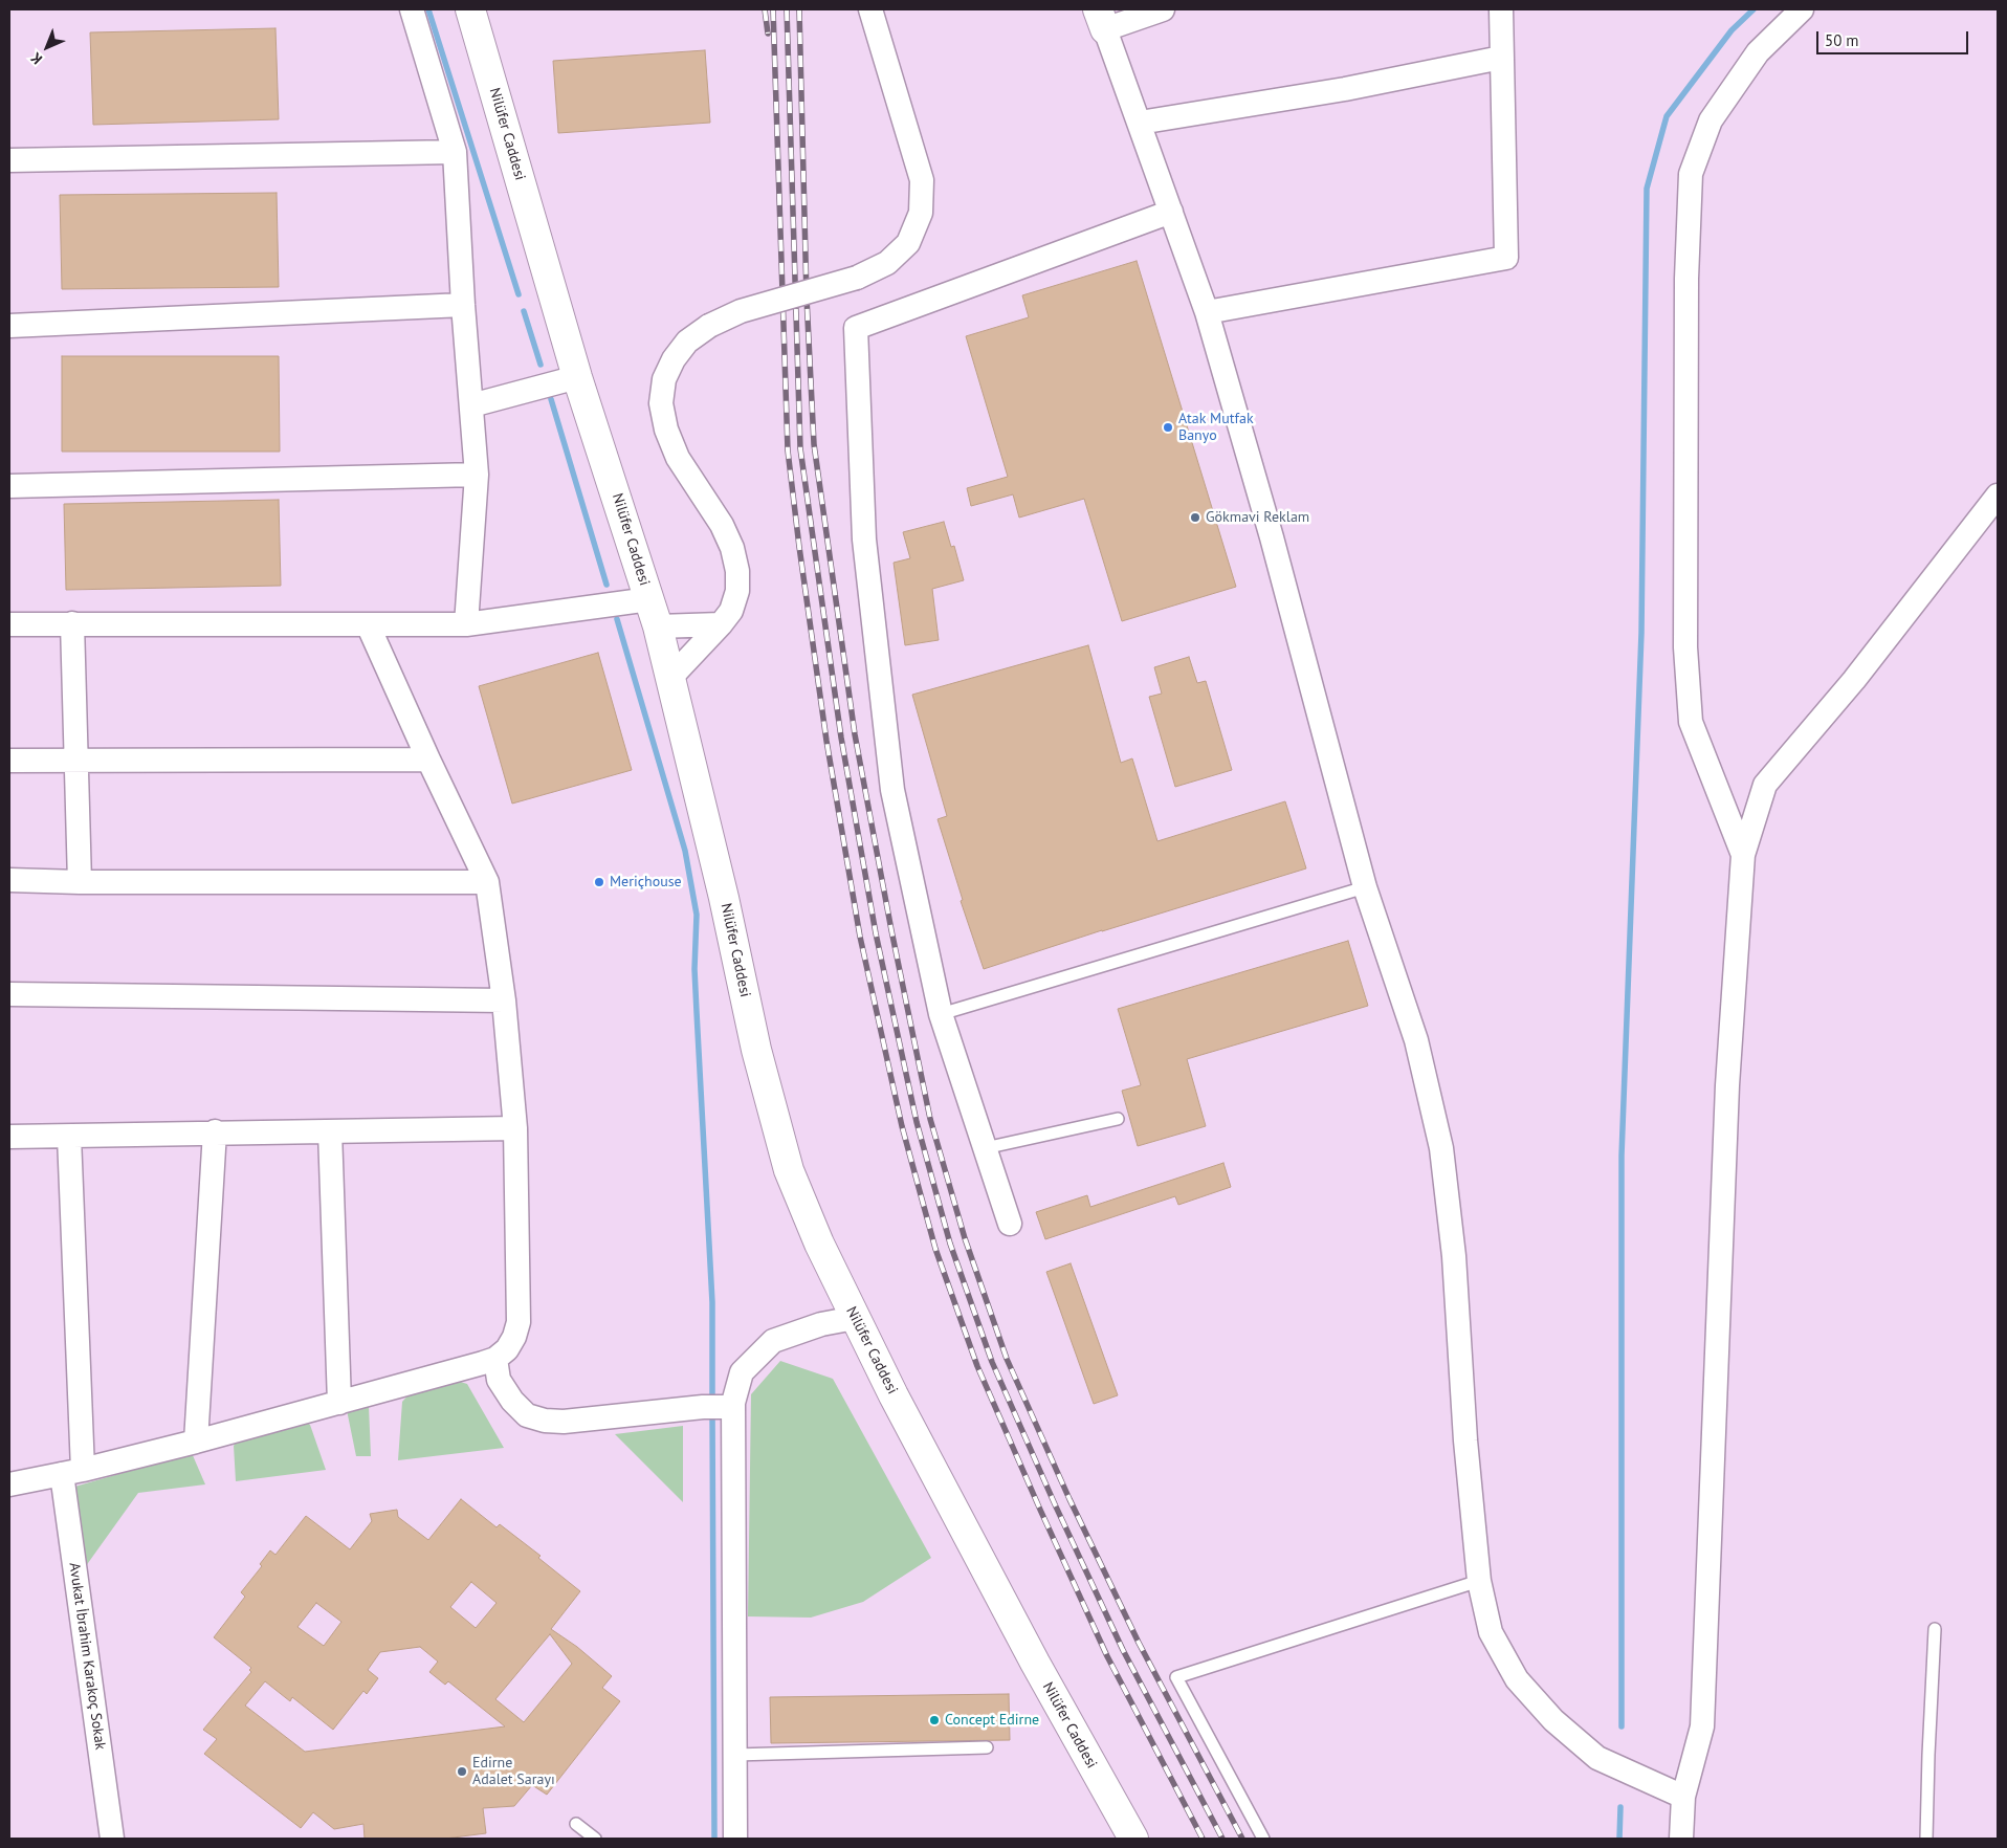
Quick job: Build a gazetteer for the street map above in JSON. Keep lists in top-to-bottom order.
{
  "streets": {
    "main road": ["Nilüfer Caddesi"],
    "street": ["Avukat İbrahim Karakoç Sokak"]
  },
  "places": [
    "Atak Mutfak Banyo",
    "Gökmavi Reklam",
    "Meriçhouse",
    "Concept Edirne",
    "Edirne Adalet Sarayı"
  ],
  "scale_bar": "50 m",
  "north": "bottom left"
}
